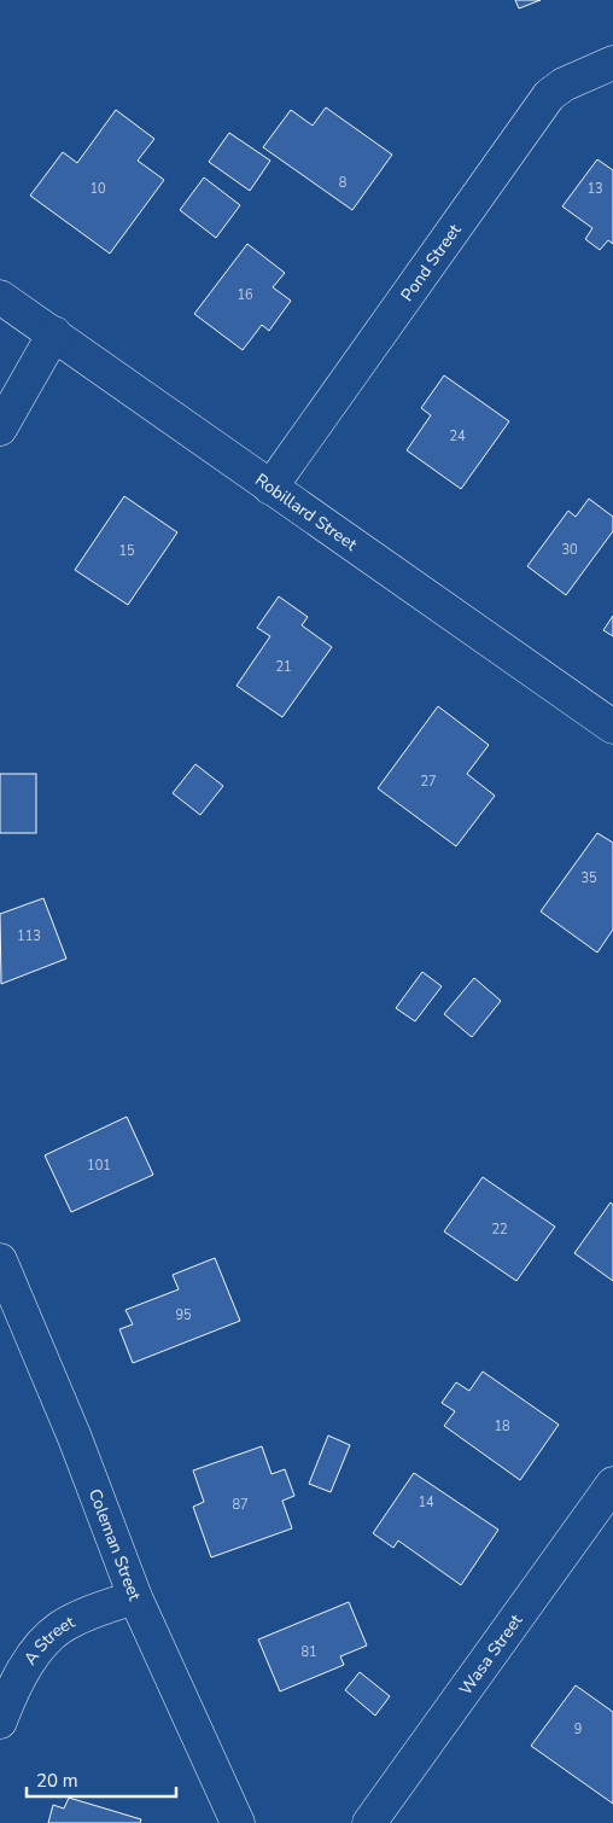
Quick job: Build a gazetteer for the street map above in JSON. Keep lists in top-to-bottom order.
{
  "streets": {
    "street": [
      "Pond Street",
      "Robillard Street",
      "Coleman Street",
      "A Street",
      "Wasa Street"
    ]
  },
  "crossings": [
    ["Pond Street", "Robillard Street"],
    ["Coleman Street", "A Street"]
  ],
  "house_numbers": [
    "8",
    "10",
    "13",
    "16",
    "24",
    "30",
    "15",
    "21",
    "27",
    "35",
    "113",
    "101",
    "22",
    "95",
    "18",
    "14",
    "87",
    "81",
    "9"
  ],
  "scale_bar": "20 m"
}
